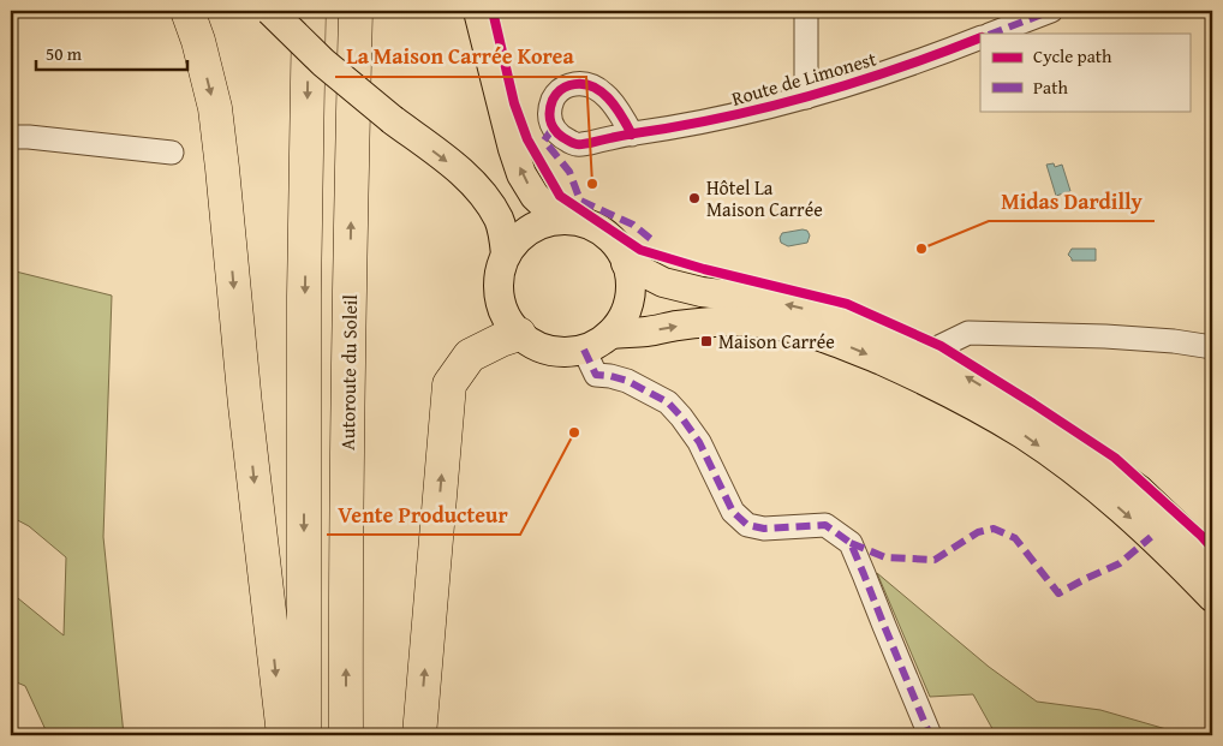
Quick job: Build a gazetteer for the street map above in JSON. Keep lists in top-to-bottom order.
{
  "streets": {
    "highway": ["Autoroute du Soleil"],
    "street": ["Route de Limonest"]
  },
  "places": {
    "other": [
      "La Maison Carrée Korea",
      "Hôtel La Maison Carrée",
      "Midas Dardilly",
      "Vente Producteur"
    ],
    "transit": ["Maison Carrée"]
  },
  "legend": ["Cycle path", "Path"],
  "scale_bar": "50 m"
}
